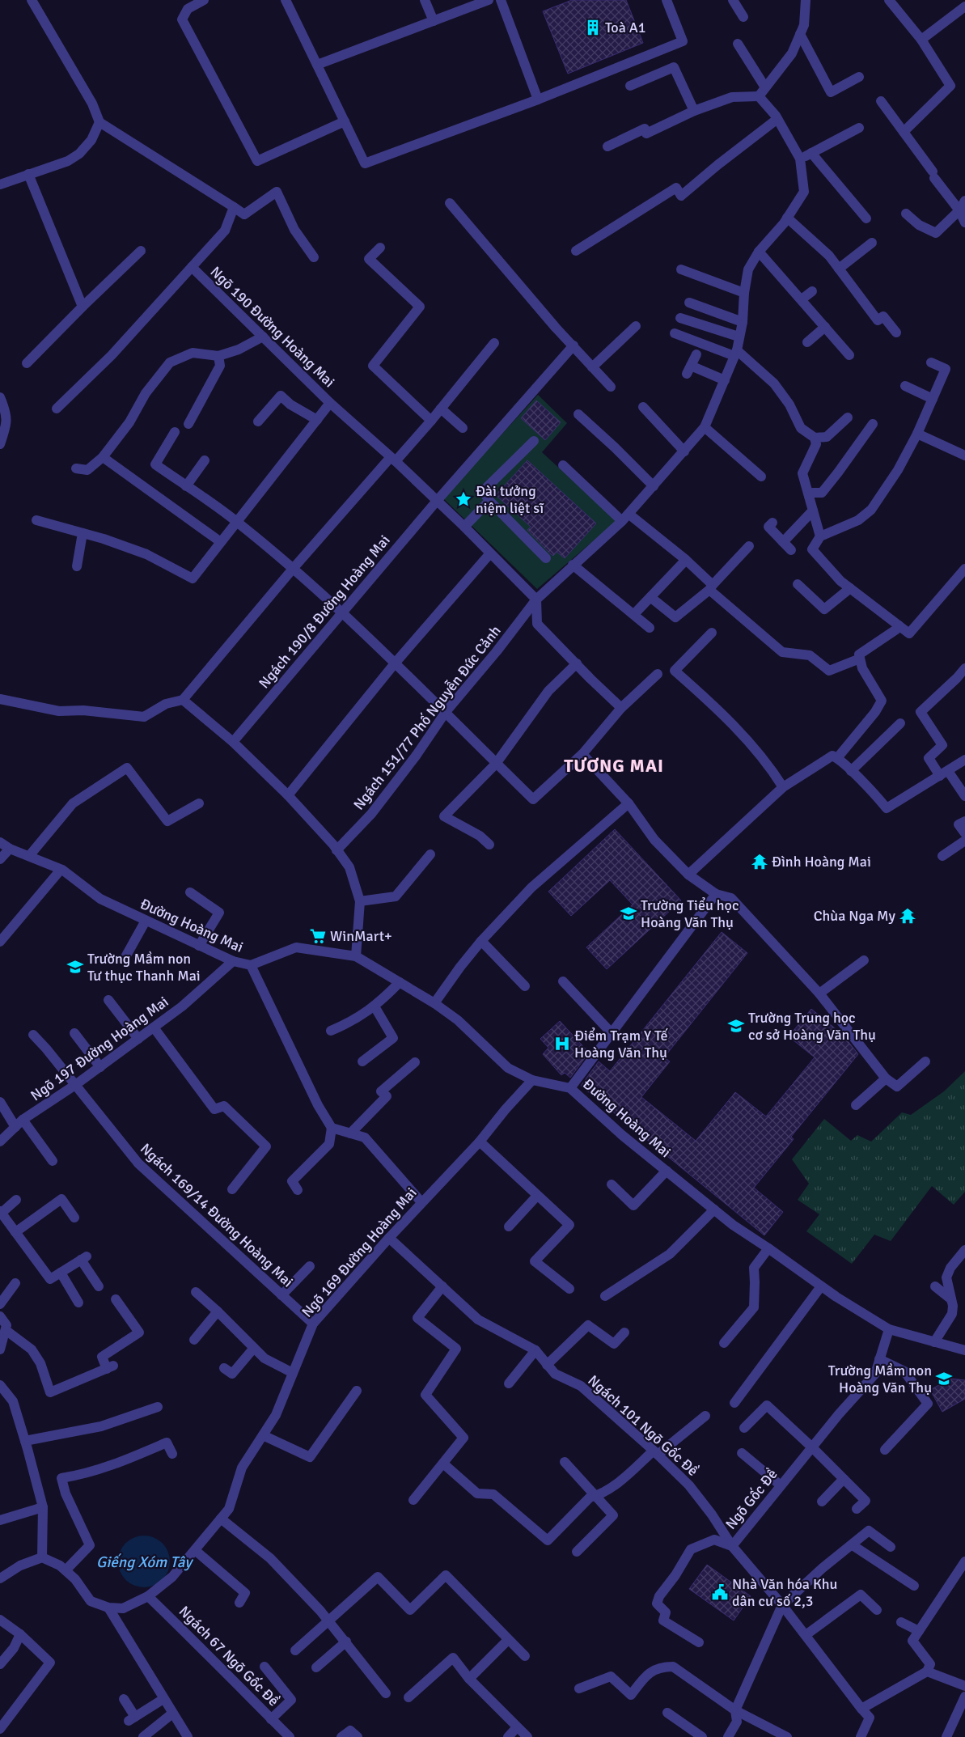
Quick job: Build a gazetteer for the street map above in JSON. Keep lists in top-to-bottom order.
{
  "streets": {
    "street": [
      "Ngõ 190 Đường Hoàng Mai",
      "Ngách 190/8 Đường Hoàng Mai",
      "Ngách 151/77 Phố Nguyễn Đức Cảnh",
      "Đường Hoàng Mai",
      "Ngõ 197 Đường Hoàng Mai",
      "Ngách 169/14 Đường Hoàng Mai",
      "Ngõ 169 Đường Hoàng Mai",
      "Ngách 101 Ngõ Gốc Đề",
      "Ngõ Gốc Đề",
      "Ngách 67 Ngõ Gốc Đề"
    ]
  },
  "crossings": [
    ["Đường Hoàng Mai", "Ngõ 197 Đường Hoàng Mai"],
    ["Đường Hoàng Mai", "Ngõ 169 Đường Hoàng Mai"],
    ["Đường Hoàng Mai", "Ngõ Gốc Đề"],
    ["Ngõ 197 Đường Hoàng Mai", "Ngách 169/14 Đường Hoàng Mai"],
    ["Ngách 169/14 Đường Hoàng Mai", "Ngõ 169 Đường Hoàng Mai"],
    ["Ngõ 169 Đường Hoàng Mai", "Ngách 101 Ngõ Gốc Đề"],
    ["Ngõ 169 Đường Hoàng Mai", "Ngách 67 Ngõ Gốc Đề"],
    ["Ngách 101 Ngõ Gốc Đề", "Ngõ Gốc Đề"]
  ],
  "districts": ["TƯƠNG MAI"],
  "water": ["Giếng Xóm Tây"],
  "places": {
    "building": ["Toà A1"],
    "place": ["Đài tưởng niệm liệt sĩ"],
    "temple": ["Đình Hoàng Mai", "Chùa Nga My"],
    "school or university": [
      "Trường Tiểu học Hoàng Văn Thụ",
      "Trường Mầm non Tư thục Thanh Mai",
      "Trường Trung học cơ sở Hoàng Văn Thụ",
      "Trường Mầm non Hoàng Văn Thụ"
    ],
    "supermarket": ["WinMart+"],
    "hospital": ["Điểm Trạm Y Tế Hoàng Văn Thụ"],
    "public building": ["Nhà Văn hóa Khu dân cư số 2,3"]
  }
}
